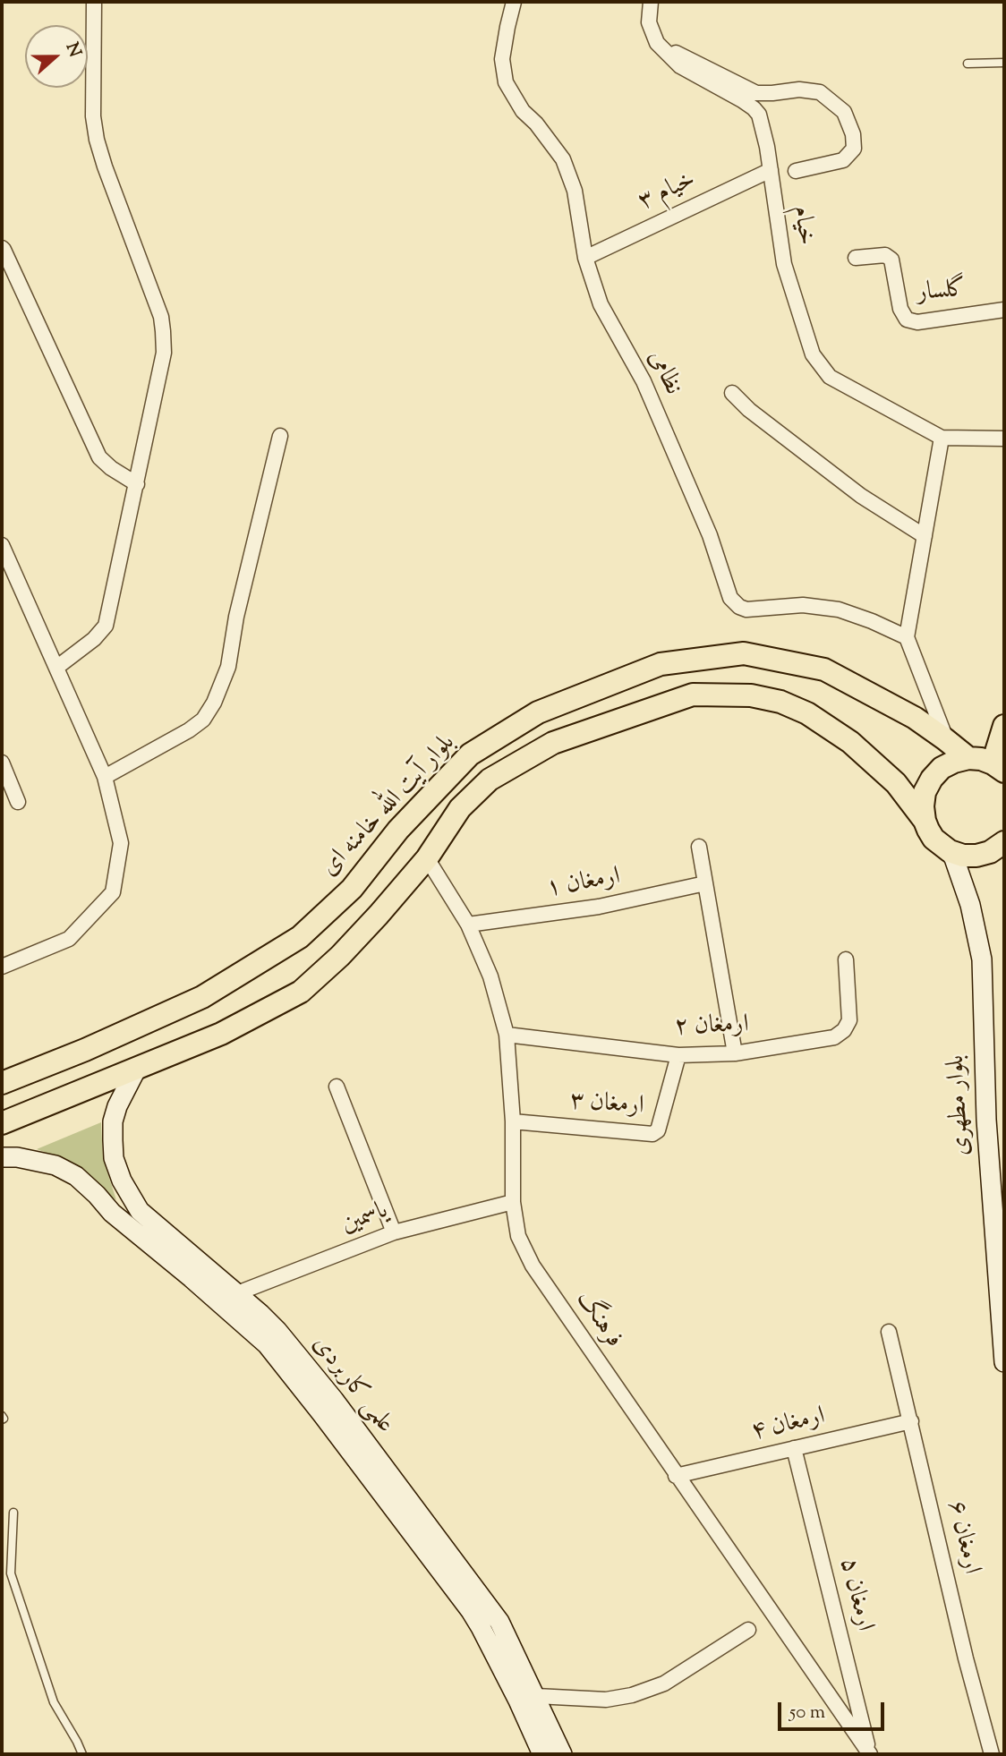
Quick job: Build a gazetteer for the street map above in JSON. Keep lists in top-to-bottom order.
{
  "streets": {
    "main road": ["بلوار آیت الله خامنه ای"],
    "street": [
      "خیام ۳",
      "خیام",
      "گلسار",
      "نظامی",
      "ارمغان ۱",
      "ارمغان ۲",
      "ارمغان ۳",
      "بلوار مطهری",
      "یاسمین",
      "فرهنگ",
      "علمی کاربردی",
      "ارمغان ۴",
      "ارمغان ۶",
      "ارمغان ۵"
    ]
  },
  "crossings": [
    ["خیام ۳", "خیام"],
    ["خیام ۳", "نظامی"],
    ["ارمغان ۱", "فرهنگ"],
    ["ارمغان ۲", "ارمغان ۳"],
    ["ارمغان ۲", "فرهنگ"],
    ["ارمغان ۳", "فرهنگ"],
    ["یاسمین", "فرهنگ"],
    ["یاسمین", "علمی کاربردی"],
    ["فرهنگ", "ارمغان ۴"],
    ["فرهنگ", "ارمغان ۵"],
    ["ارمغان ۴", "ارمغان ۶"],
    ["ارمغان ۴", "ارمغان ۵"]
  ],
  "scale_bar": "50 m",
  "north": "right"
}
